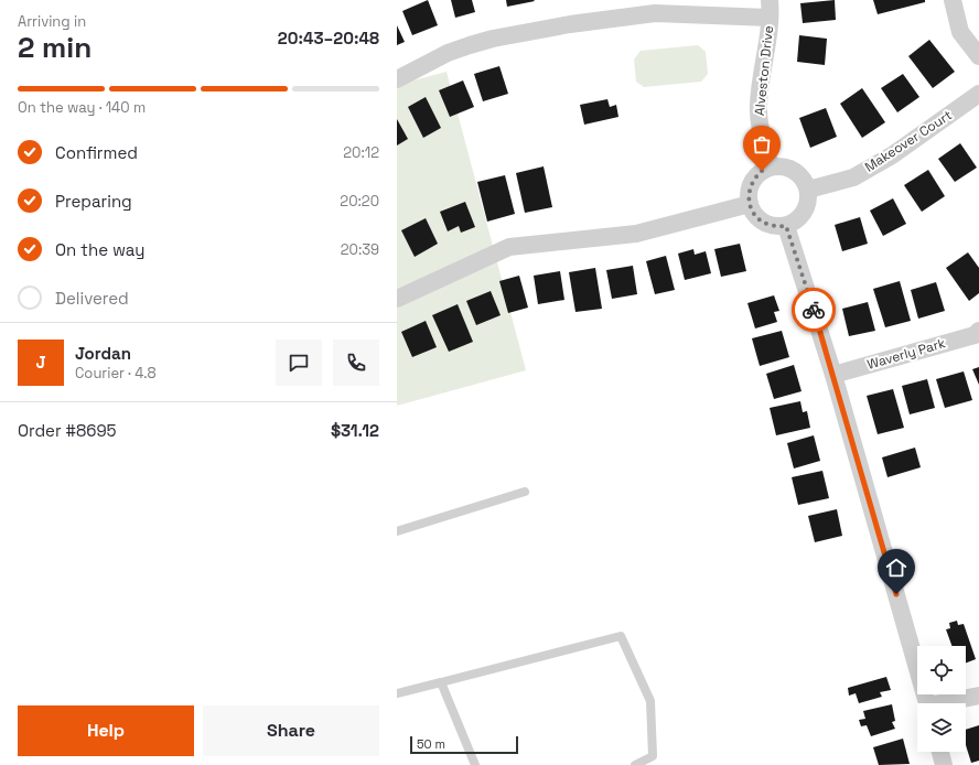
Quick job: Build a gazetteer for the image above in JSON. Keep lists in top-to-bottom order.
{
  "streets": {
    "street": ["Alveston Drive", "Makeover Court", "Waverly Park"]
  },
  "crossings": [
    ["Alveston Drive", "Makeover Court"]
  ],
  "scale_bar": "50 m",
  "page": {
    "heading": ["2 min", "Arriving in", "20:43–20:48"],
    "panel": [
      "Jordan",
      "Courier · 4.8",
      "Order #8695",
      "$31.12"
    ],
    "bar": "On the way · 140 m",
    "list": [
      ["Confirmed", "20:12"],
      ["Preparing", "20:20"],
      ["On the way", "20:39"],
      "Delivered"
    ],
    "round": "J",
    "buttons": ["Help", "Share"],
    "scale": "50 m"
  }
}
